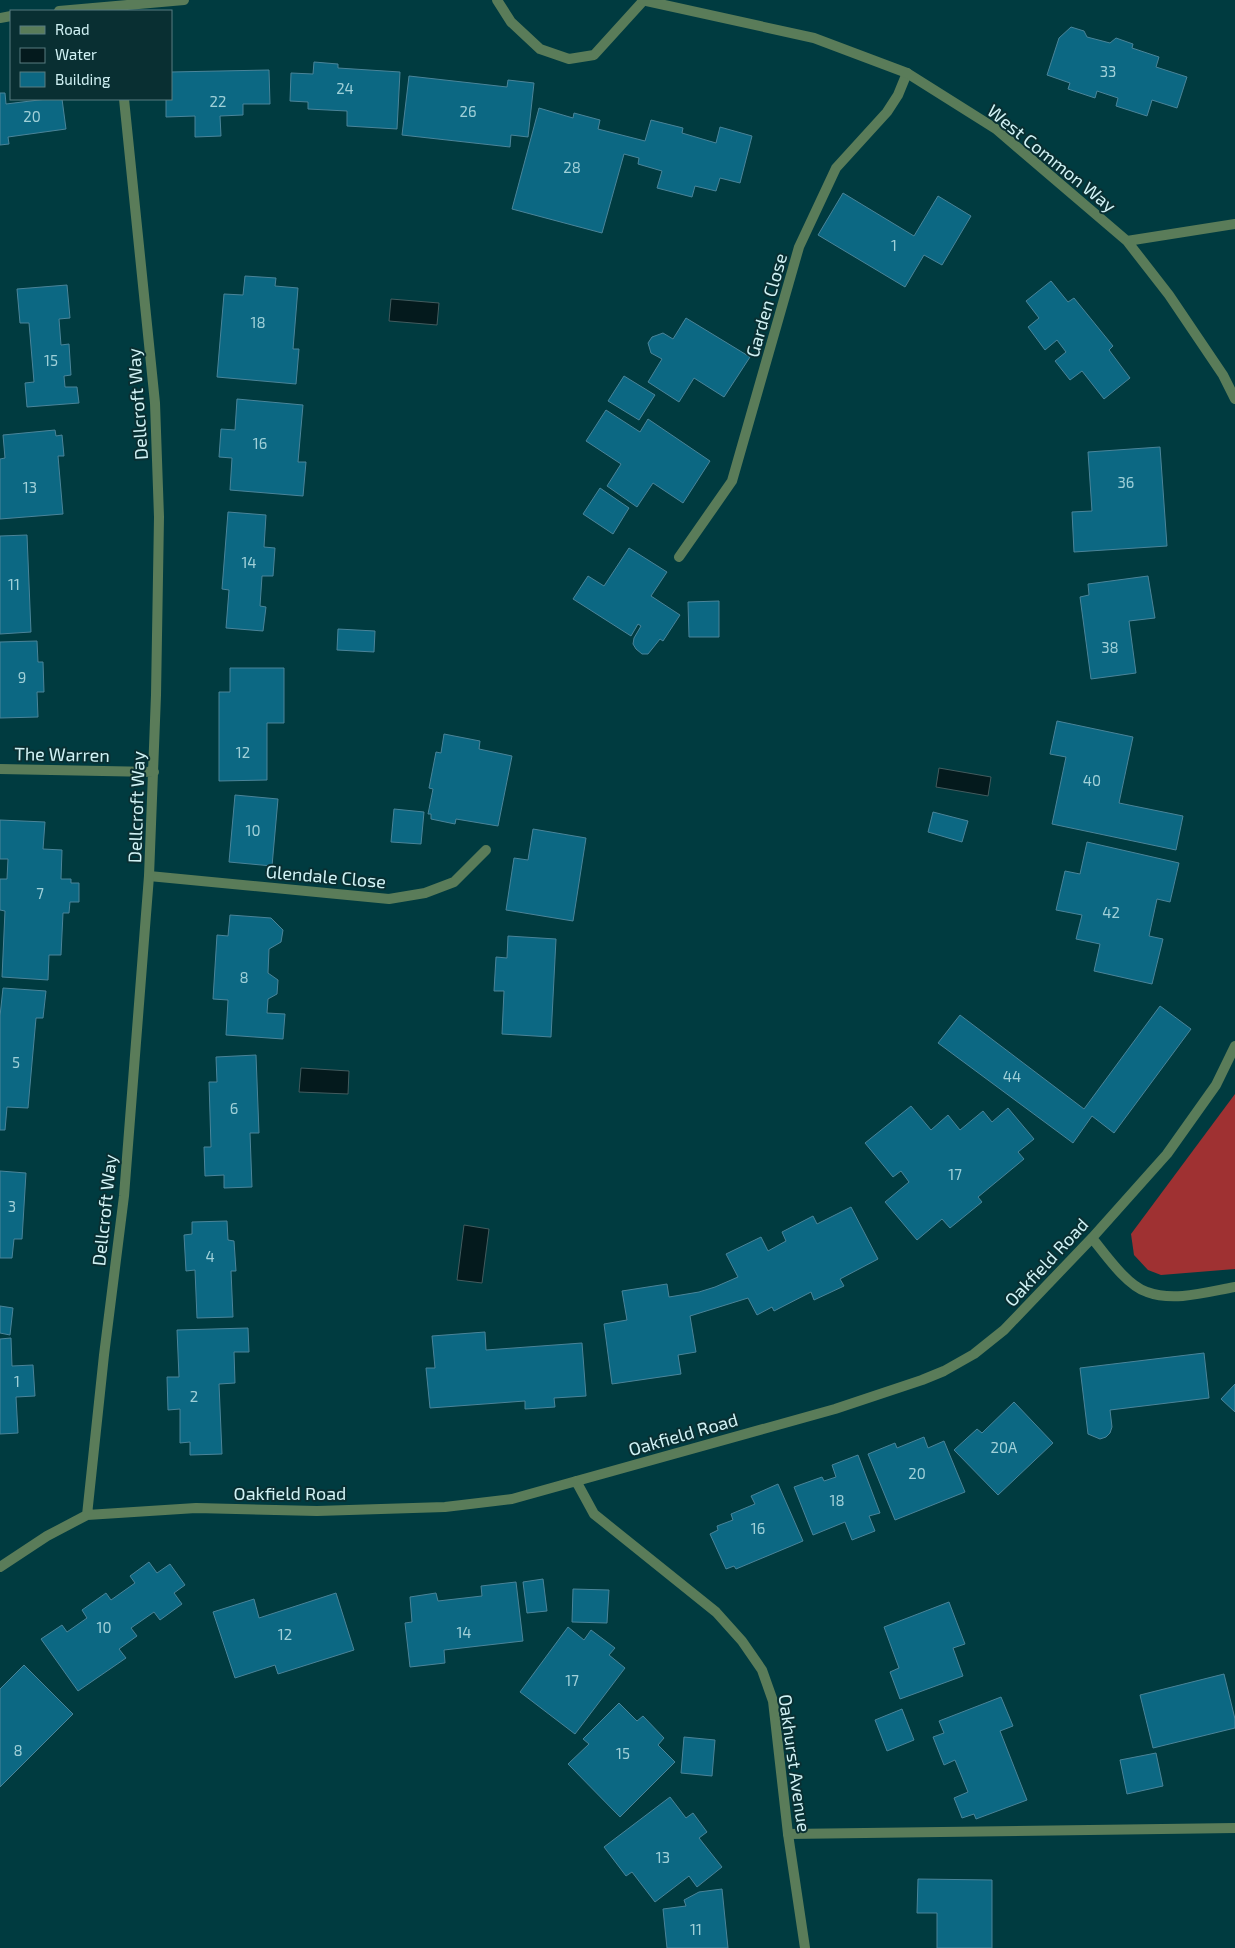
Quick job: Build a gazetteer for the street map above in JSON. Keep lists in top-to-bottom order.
{
  "streets": {
    "street": [
      "West Common Way",
      "Garden Close",
      "Dellcroft Way",
      "The Warren",
      "Glendale Close",
      "Oakfield Road",
      "Oakhurst Avenue"
    ]
  },
  "crossings": [
    ["West Common Way", "Garden Close"],
    ["Dellcroft Way", "The Warren"],
    ["Dellcroft Way", "Glendale Close"],
    ["Dellcroft Way", "Oakfield Road"],
    ["Oakfield Road", "Oakhurst Avenue"]
  ],
  "house_numbers": [
    "33",
    "24",
    "22",
    "26",
    "20",
    "28",
    "1",
    "18",
    "15",
    "16",
    "36",
    "13",
    "14",
    "11",
    "38",
    "9",
    "12",
    "40",
    "10",
    "7",
    "42",
    "8",
    "5",
    "44",
    "6",
    "17",
    "3",
    "4",
    "1",
    "2",
    "20A",
    "20",
    "18",
    "16",
    "10",
    "14",
    "12",
    "17",
    "8",
    "15",
    "13",
    "11"
  ],
  "legend": ["Road", "Water", "Building"]
}
